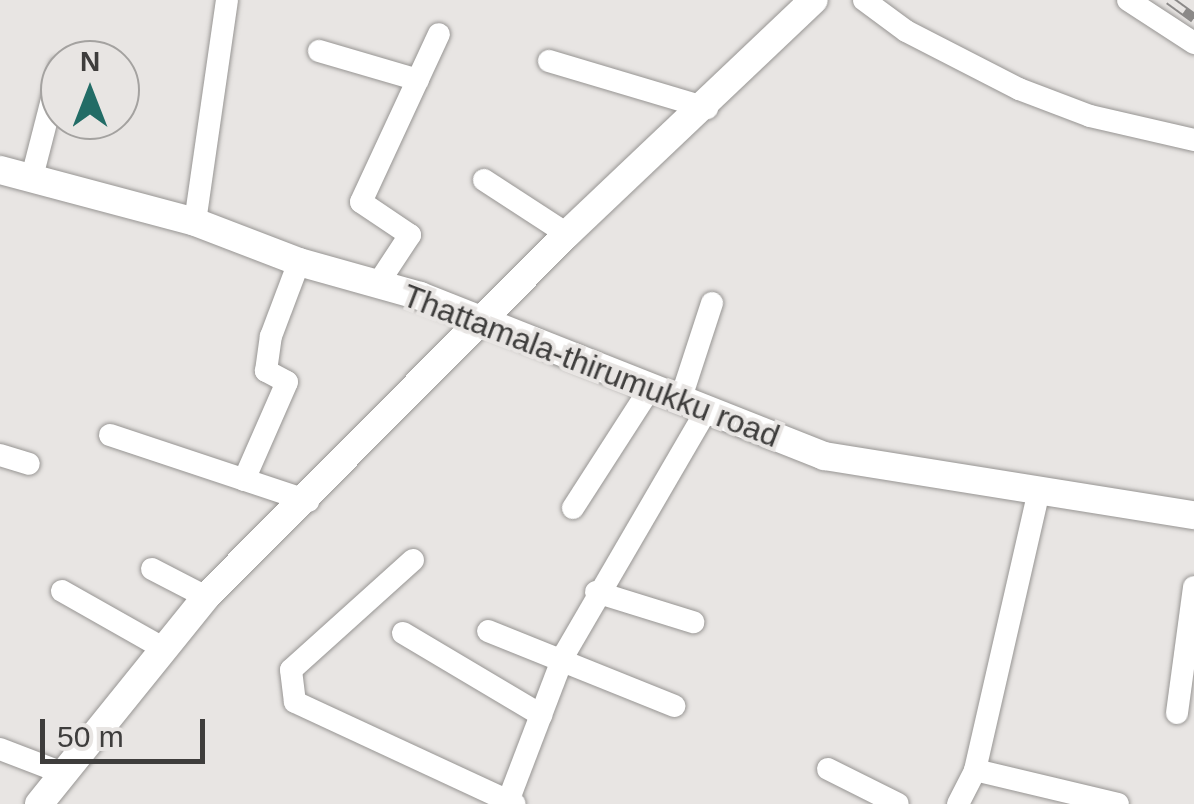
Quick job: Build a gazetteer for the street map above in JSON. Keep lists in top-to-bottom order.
{
  "streets": {
    "street": ["Thattamala-thirumukku road"]
  },
  "scale_bar": "50 m",
  "north": "top"
}
